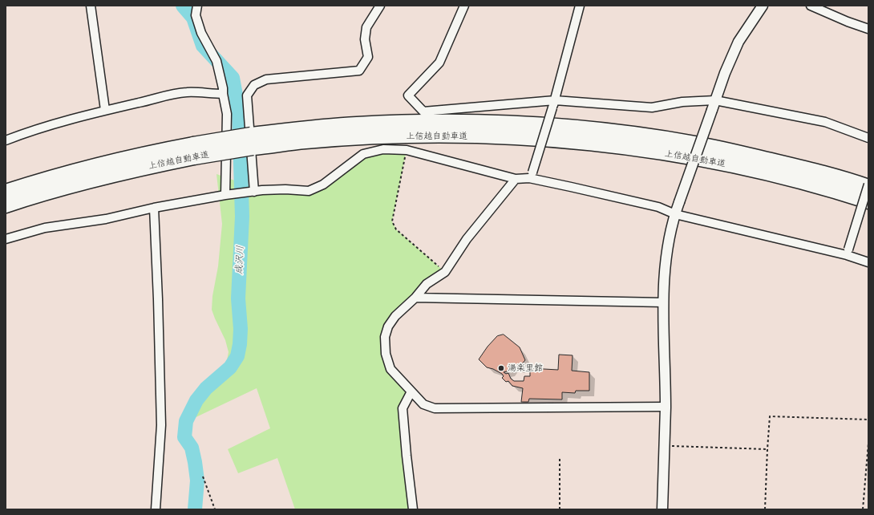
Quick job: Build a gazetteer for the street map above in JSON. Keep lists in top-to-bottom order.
{
  "streets": {
    "highway": ["上信越自動車道"]
  },
  "water": ["成沢川"],
  "places": ["湯楽里館"]
}
